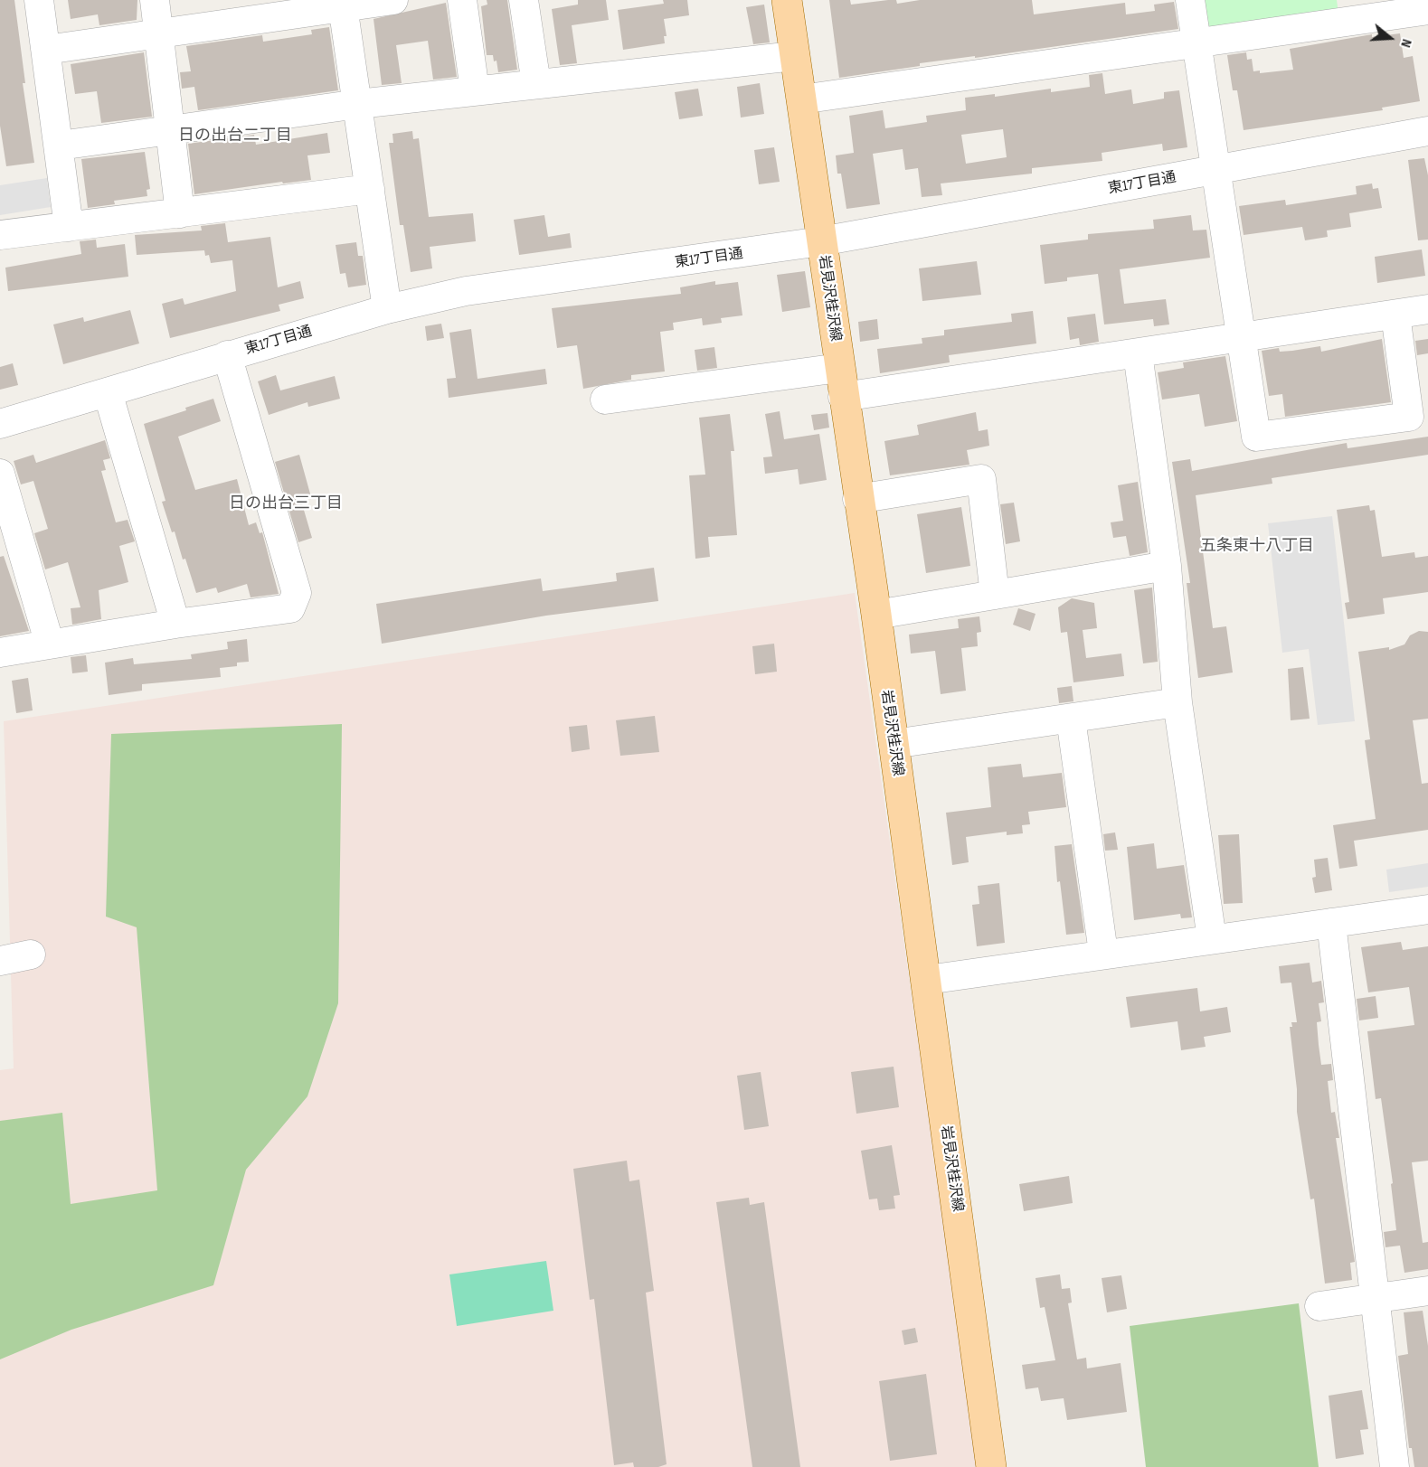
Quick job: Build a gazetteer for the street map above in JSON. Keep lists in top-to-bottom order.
{
  "streets": {
    "main road": ["岩見沢桂沢線"],
    "street": ["東17丁目通"]
  },
  "crossings": [
    ["東17丁目通", "岩見沢桂沢線"]
  ],
  "districts": ["日の出台二丁目", "日の出台三丁目", "五条東十八丁目"],
  "north": "right"
}
